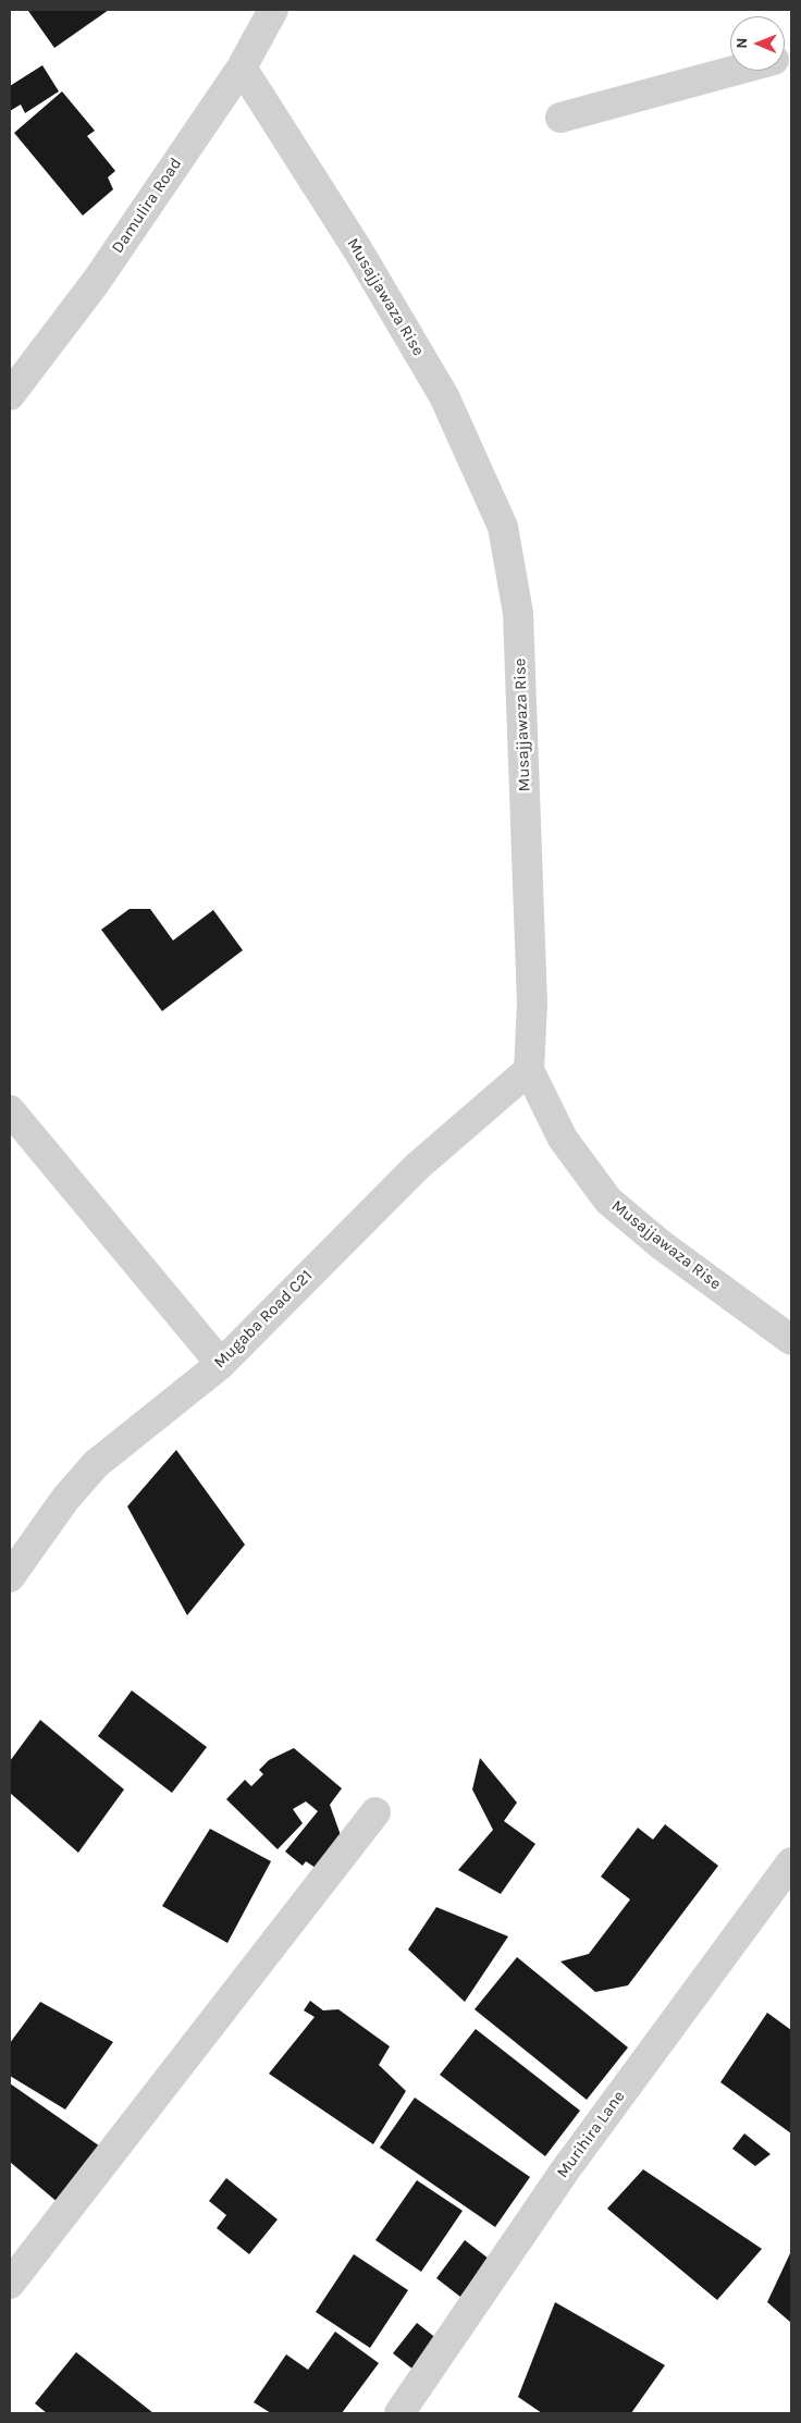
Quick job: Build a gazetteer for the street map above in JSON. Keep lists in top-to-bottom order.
{
  "streets": {
    "street": [
      "Damulira Road",
      "Musajjawaza Rise",
      "Mugaba Road C21",
      "Murihira Lane"
    ]
  },
  "crossings": [
    ["Damulira Road", "Musajjawaza Rise"],
    ["Musajjawaza Rise", "Mugaba Road C21"]
  ],
  "north": "left"
}
